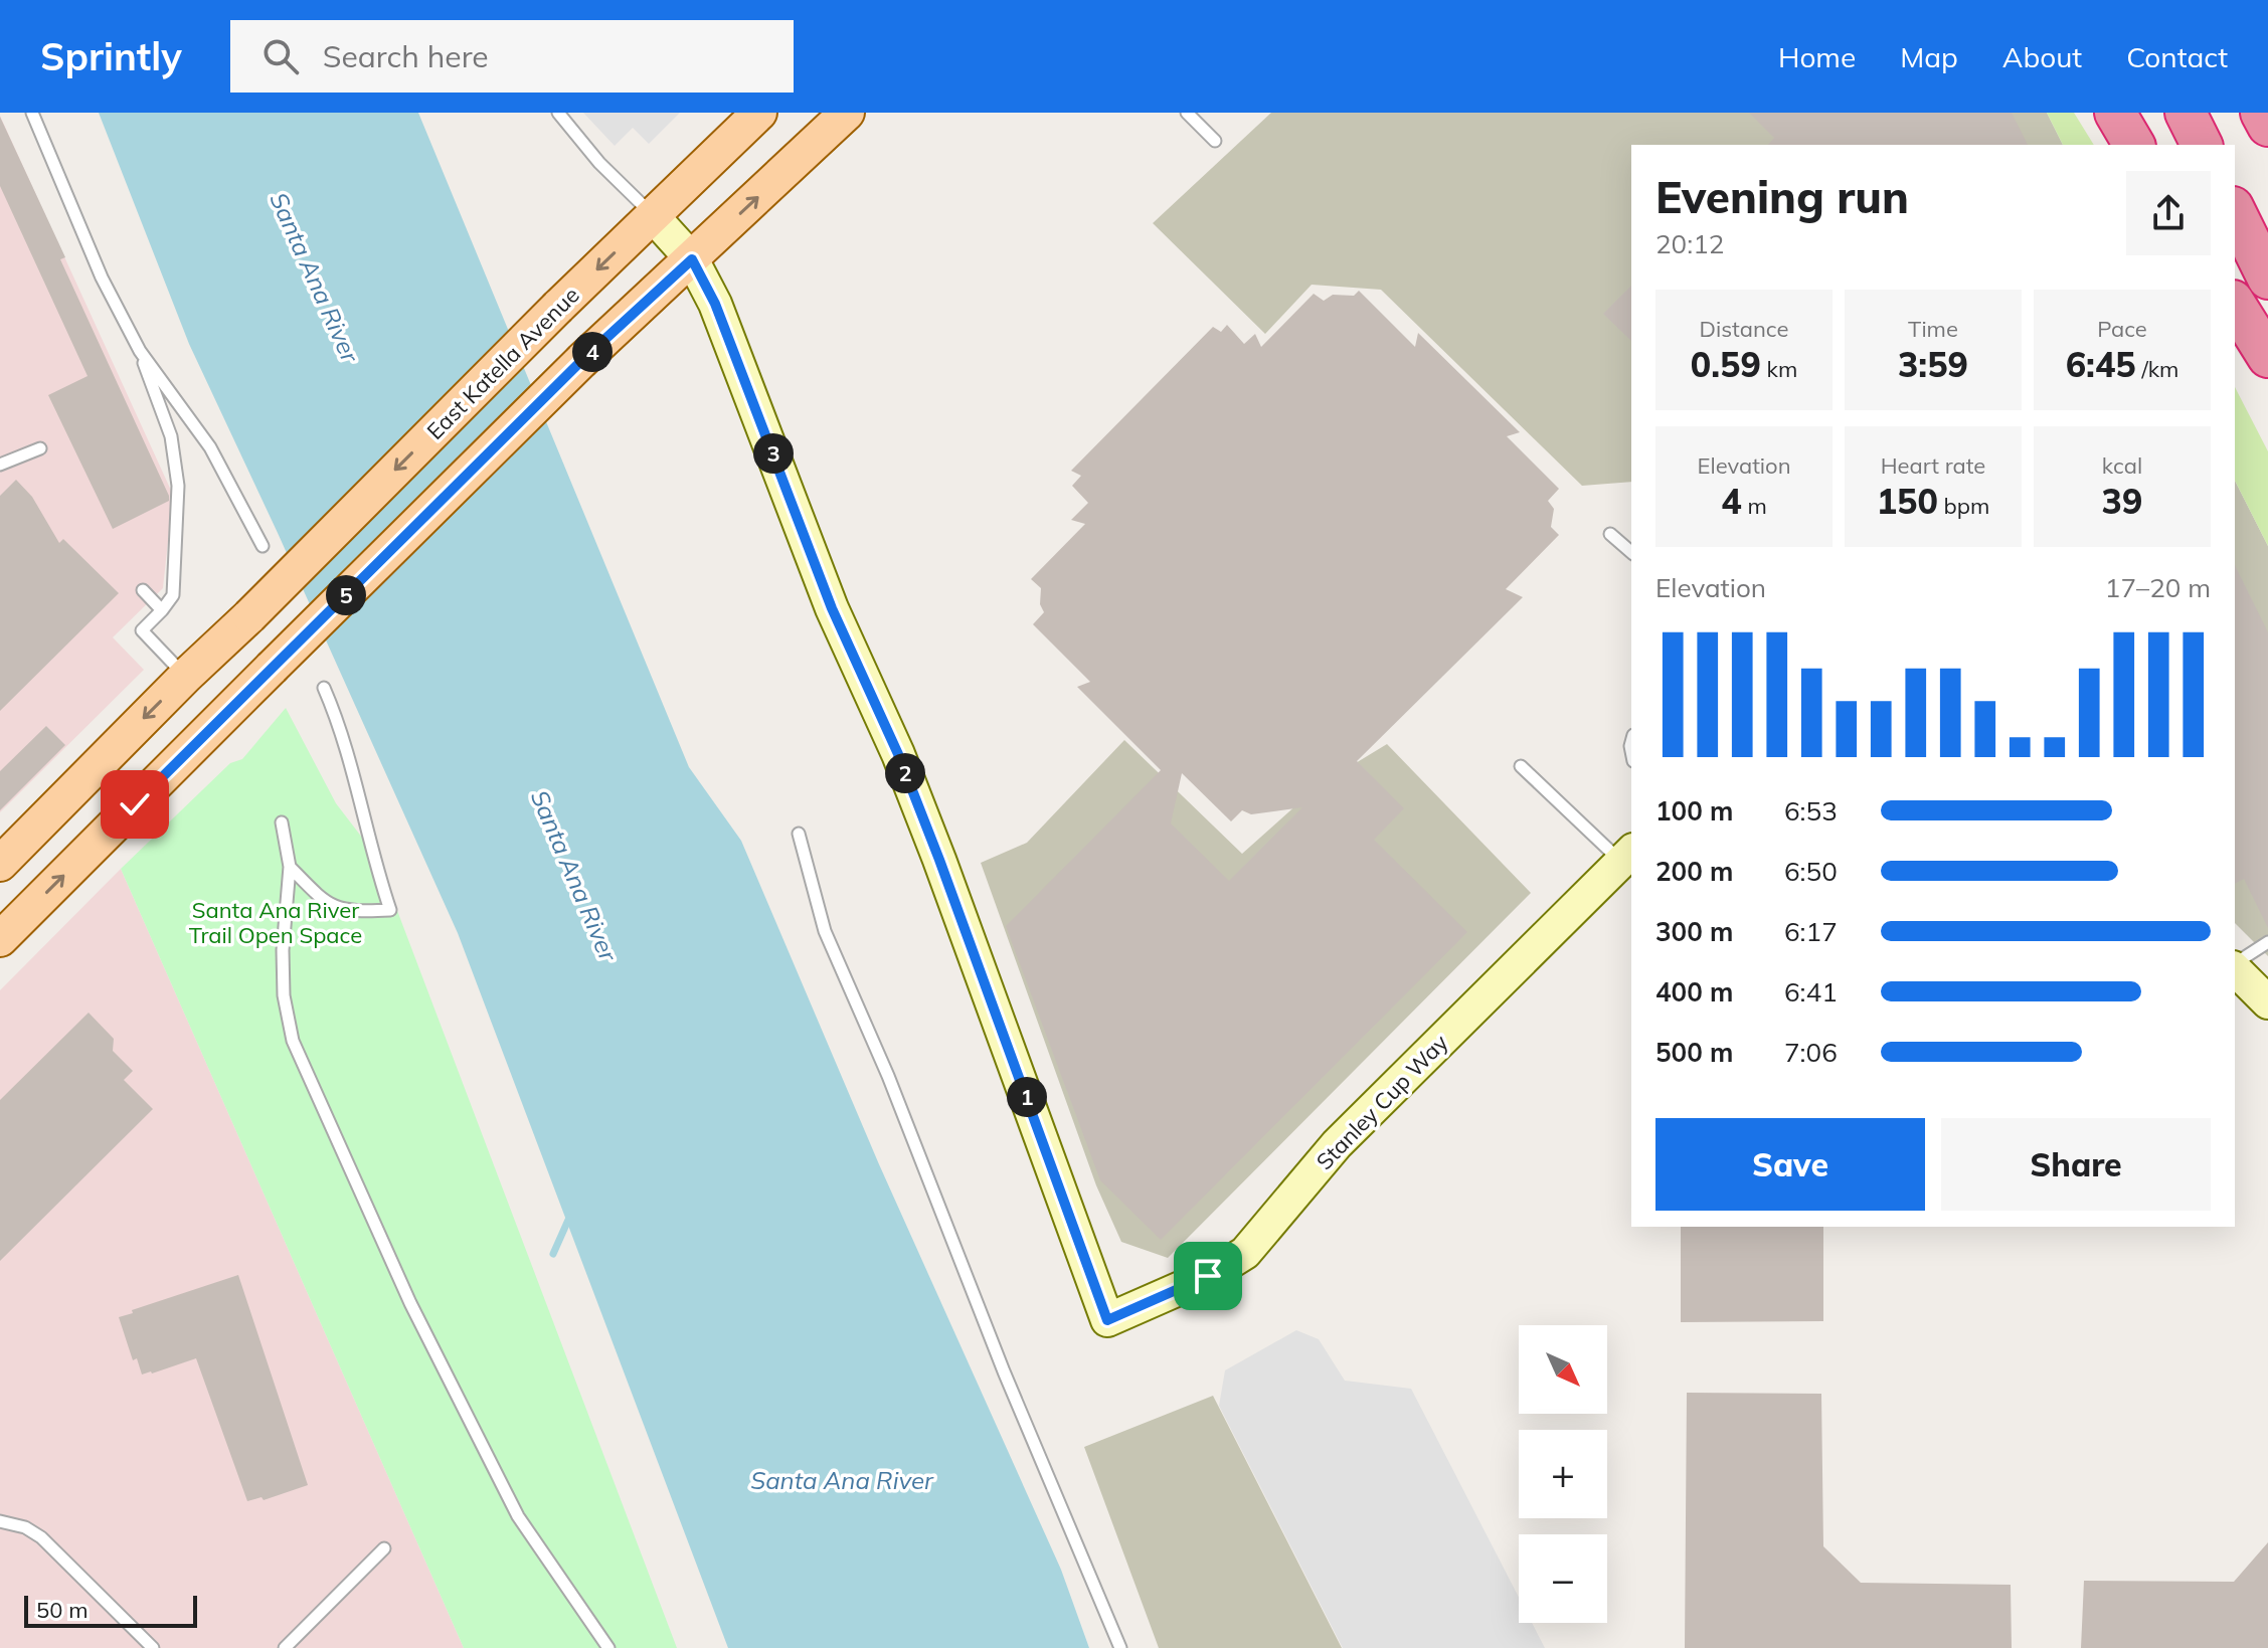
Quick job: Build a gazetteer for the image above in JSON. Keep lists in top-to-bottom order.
{
  "streets": {
    "main road": ["East Katella Avenue", "Stanley Cup Way"]
  },
  "water": ["Santa Ana River"],
  "parks": ["Santa Ana River Trail Open Space"],
  "scale_bar": "50 m",
  "north": "bottom right",
  "page": {
    "header": "Sprintly",
    "search": "Search here",
    "nav": [
      "Home",
      "Map",
      "About",
      "Contact"
    ],
    "heading": ["Evening run", "20:12"],
    "stats": [
      ["Distance", "0.59 km"],
      ["Time", "3:59"],
      ["Pace", "6:45 /km"],
      ["Elevation", "4 m"],
      ["Heart rate", "150 bpm"],
      ["kcal", "39"]
    ],
    "pins": [
      "4",
      "3",
      "5",
      "2",
      "1"
    ],
    "chart": ["Elevation", "17–20 m"],
    "list": [
      {
        "name": "100 m",
        "note": "6:53"
      },
      {
        "name": "200 m",
        "note": "6:50"
      },
      {
        "name": "300 m",
        "note": "6:17"
      },
      {
        "name": "400 m",
        "note": "6:41"
      },
      {
        "name": "500 m",
        "note": "7:06"
      }
    ],
    "buttons": ["Save", "Share"],
    "map_buttons": ["+", "−"],
    "scale": "50 m"
  }
}
